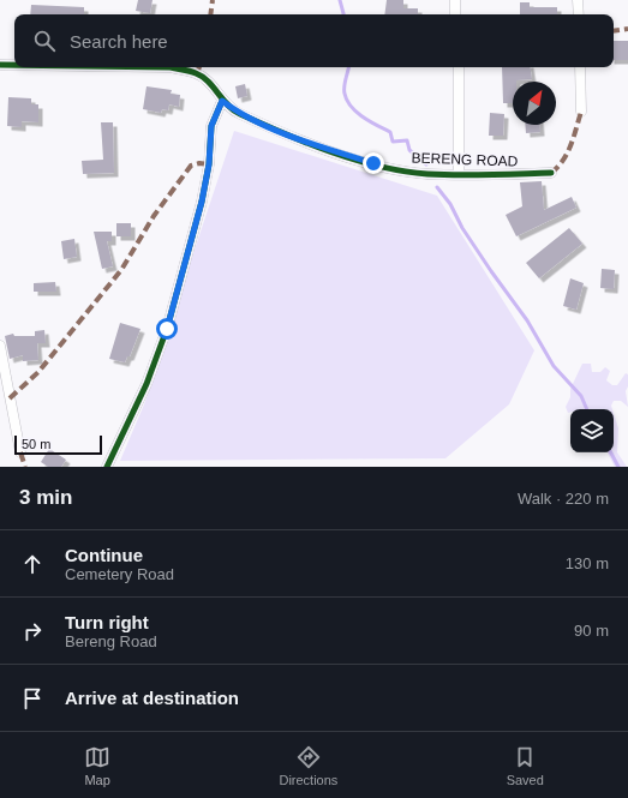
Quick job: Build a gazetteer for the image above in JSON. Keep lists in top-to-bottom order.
{
  "streets": {
    "street": ["BERENG ROAD"]
  },
  "scale_bar": "50 m",
  "north": "top right",
  "page": {
    "search": "Search here",
    "scale": "50 m",
    "heading": ["3 min", "Walk · 220 m"],
    "list": [
      ["Continue", "Cemetery Road", "130 m"],
      ["Turn right", "Bereng Road", "90 m"],
      "Arrive at destination"
    ],
    "nav": ["Map", "Directions", "Saved"]
  }
}
